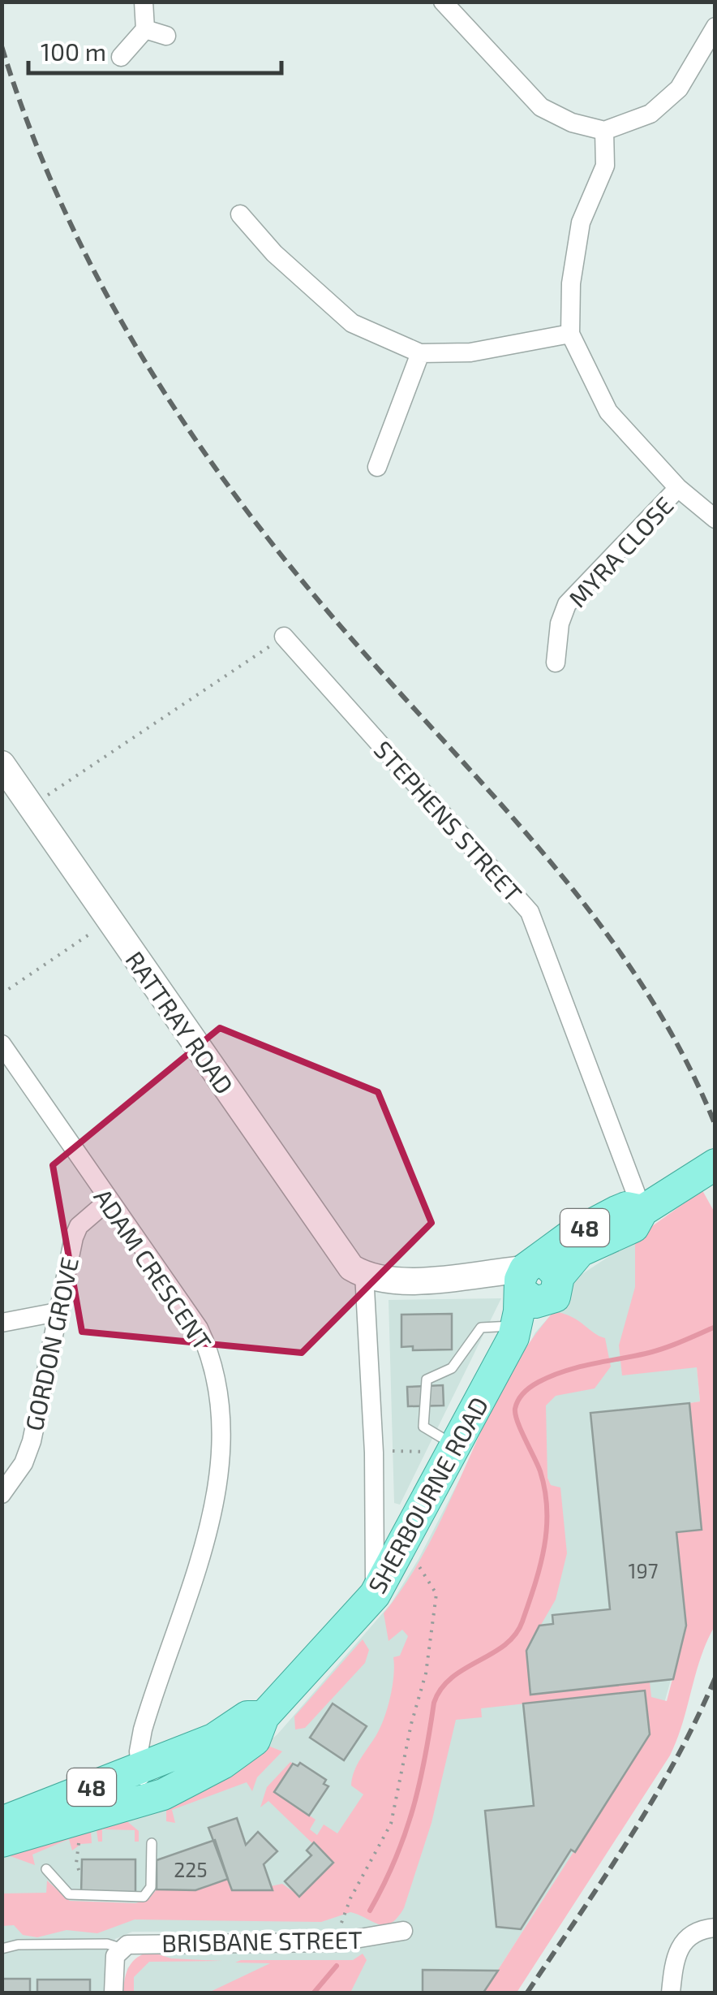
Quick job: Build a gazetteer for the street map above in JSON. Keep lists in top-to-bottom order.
{
  "streets": {
    "main road": ["48", "SHERBOURNE ROAD"],
    "street": [
      "MYRA CLOSE",
      "STEPHENS STREET",
      "RATTRAY ROAD",
      "ADAM CRESCENT",
      "GORDON GROVE",
      "BRISBANE STREET"
    ]
  },
  "crossings": [
    ["STEPHENS STREET", "SHERBOURNE ROAD"],
    ["ADAM CRESCENT", "GORDON GROVE"],
    ["ADAM CRESCENT", "SHERBOURNE ROAD"]
  ],
  "house_numbers": ["197", "225"],
  "scale_bar": "100 m"
}
